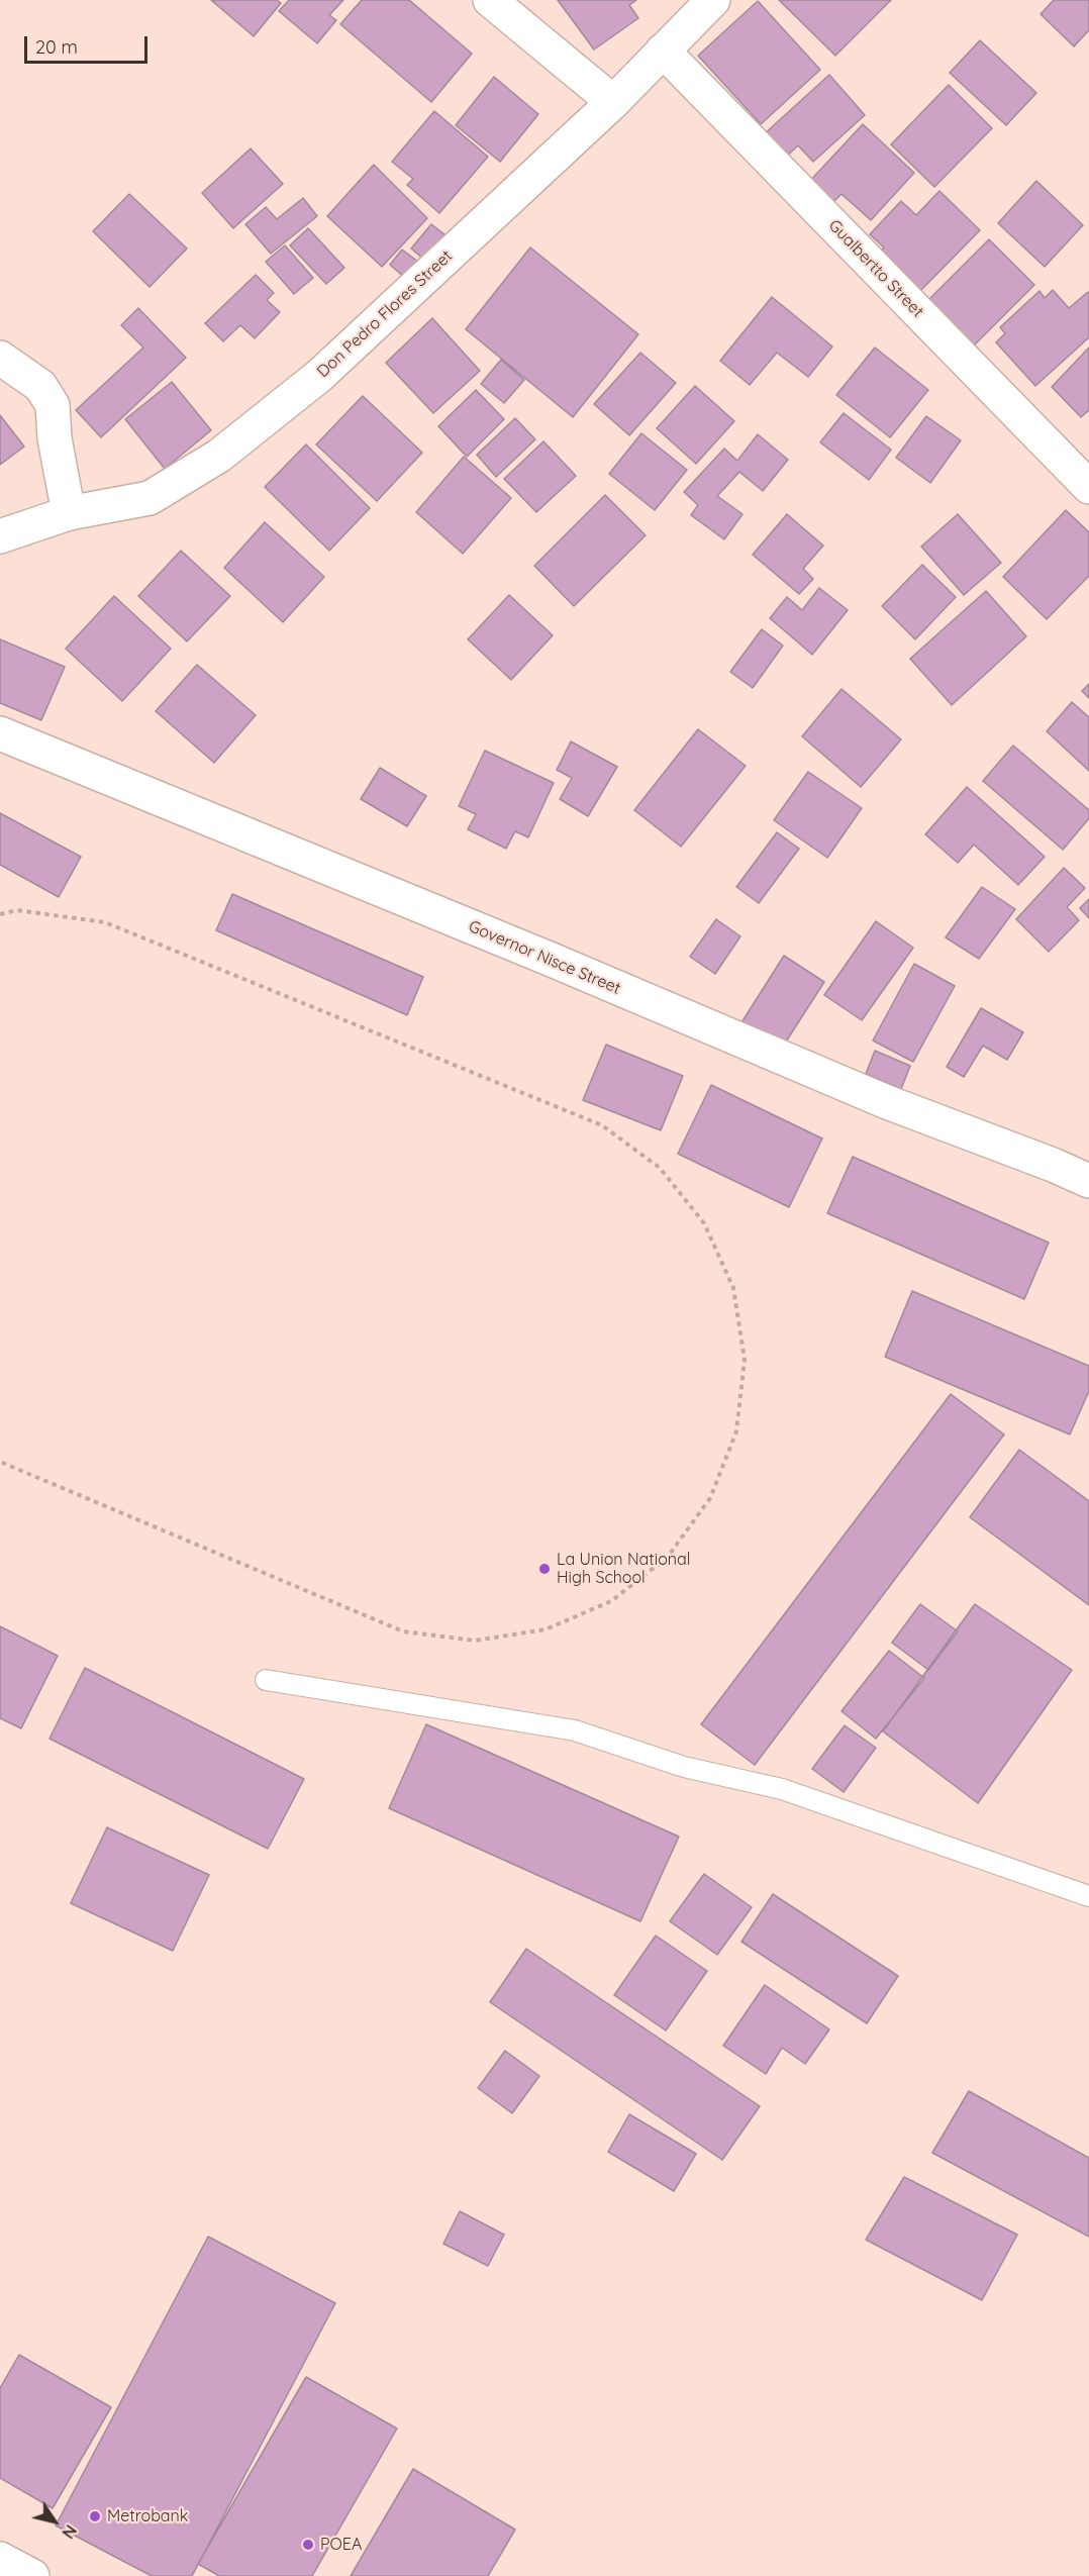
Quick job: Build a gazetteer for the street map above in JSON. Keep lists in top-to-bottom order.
{
  "streets": {
    "street": ["Gualbertto Street", "Don Pedro Flores Street", "Governor Nisce Street"]
  },
  "crossings": [
    ["Gualbertto Street", "Don Pedro Flores Street"]
  ],
  "places": ["La Union National High School", "Metrobank", "POEA"],
  "scale_bar": "20 m",
  "north": "bottom right"
}
